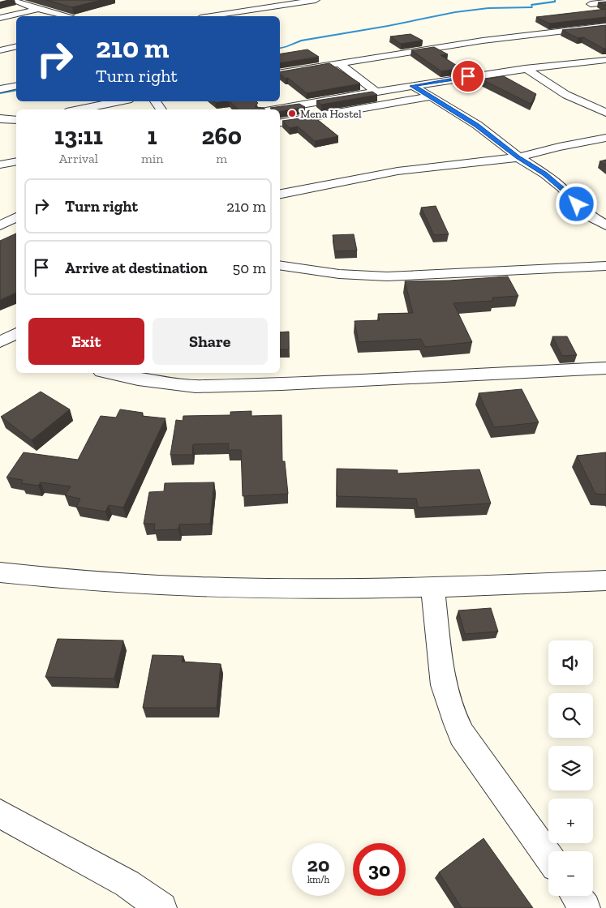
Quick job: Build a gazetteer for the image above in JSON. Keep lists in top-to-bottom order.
{
  "places": ["Mena Hostel"],
  "page": {
    "turn": ["210 m", "Turn right"],
    "eta": [
      "13:11",
      "Arrival",
      "1",
      "min",
      "260",
      "m"
    ],
    "list": [
      {
        "name": "Turn right",
        "value": "210 m"
      },
      {
        "name": "Arrive at destination",
        "value": "50 m"
      }
    ],
    "buttons": ["Exit", "Share"],
    "map_buttons": ["+", "−"],
    "speed": "20 km/h",
    "limit": "30"
  }
}
